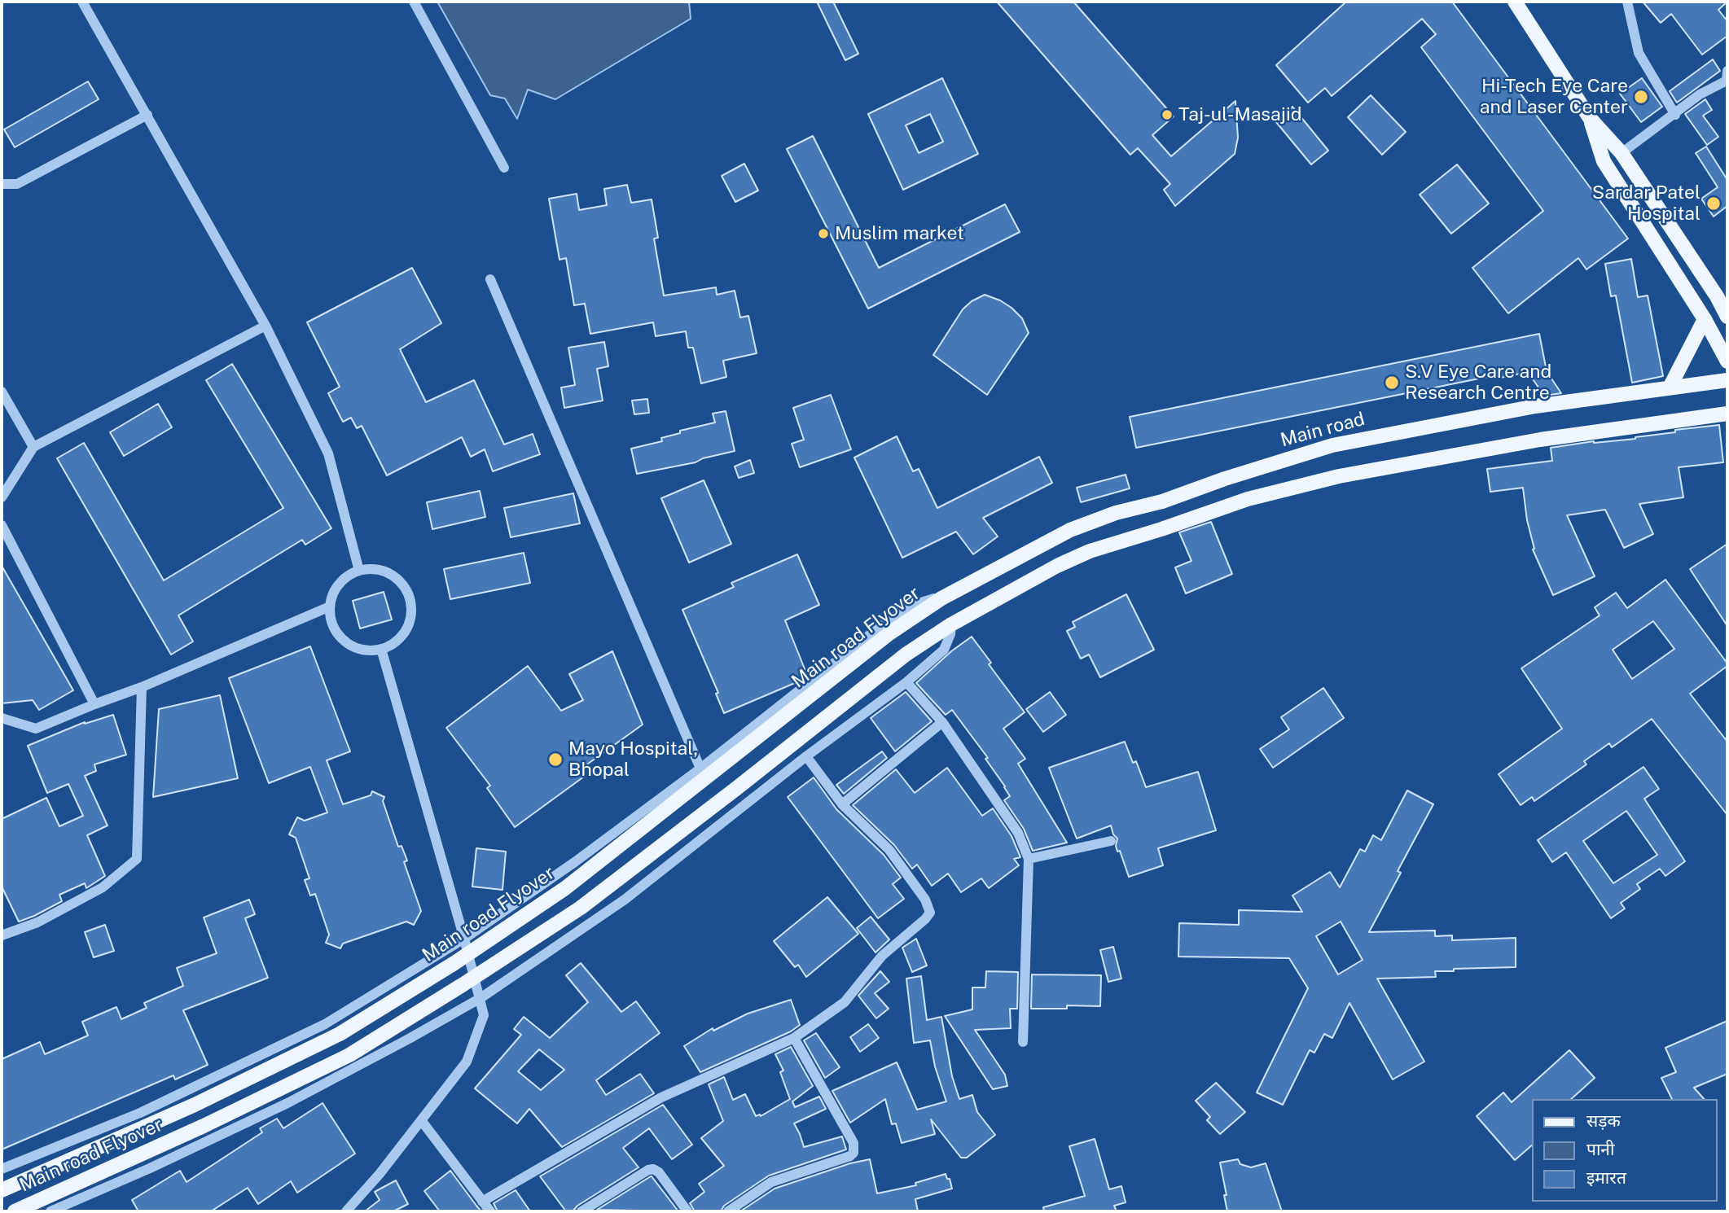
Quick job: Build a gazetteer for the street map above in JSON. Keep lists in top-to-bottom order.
{
  "streets": {
    "main road": ["Main road", "Main road Flyover"]
  },
  "crossings": [
    ["Main road", "Main road Flyover"]
  ],
  "places": [
    "Hi-Tech Eye Care and Laser Center",
    "Taj-ul-Masajid",
    "Sardar Patel Hospital",
    "Muslim market",
    "S.V Eye Care and Research Centre",
    "Mayo Hospital, Bhopal"
  ],
  "legend": ["सड़क", "पानी", "इमारत"]
}
